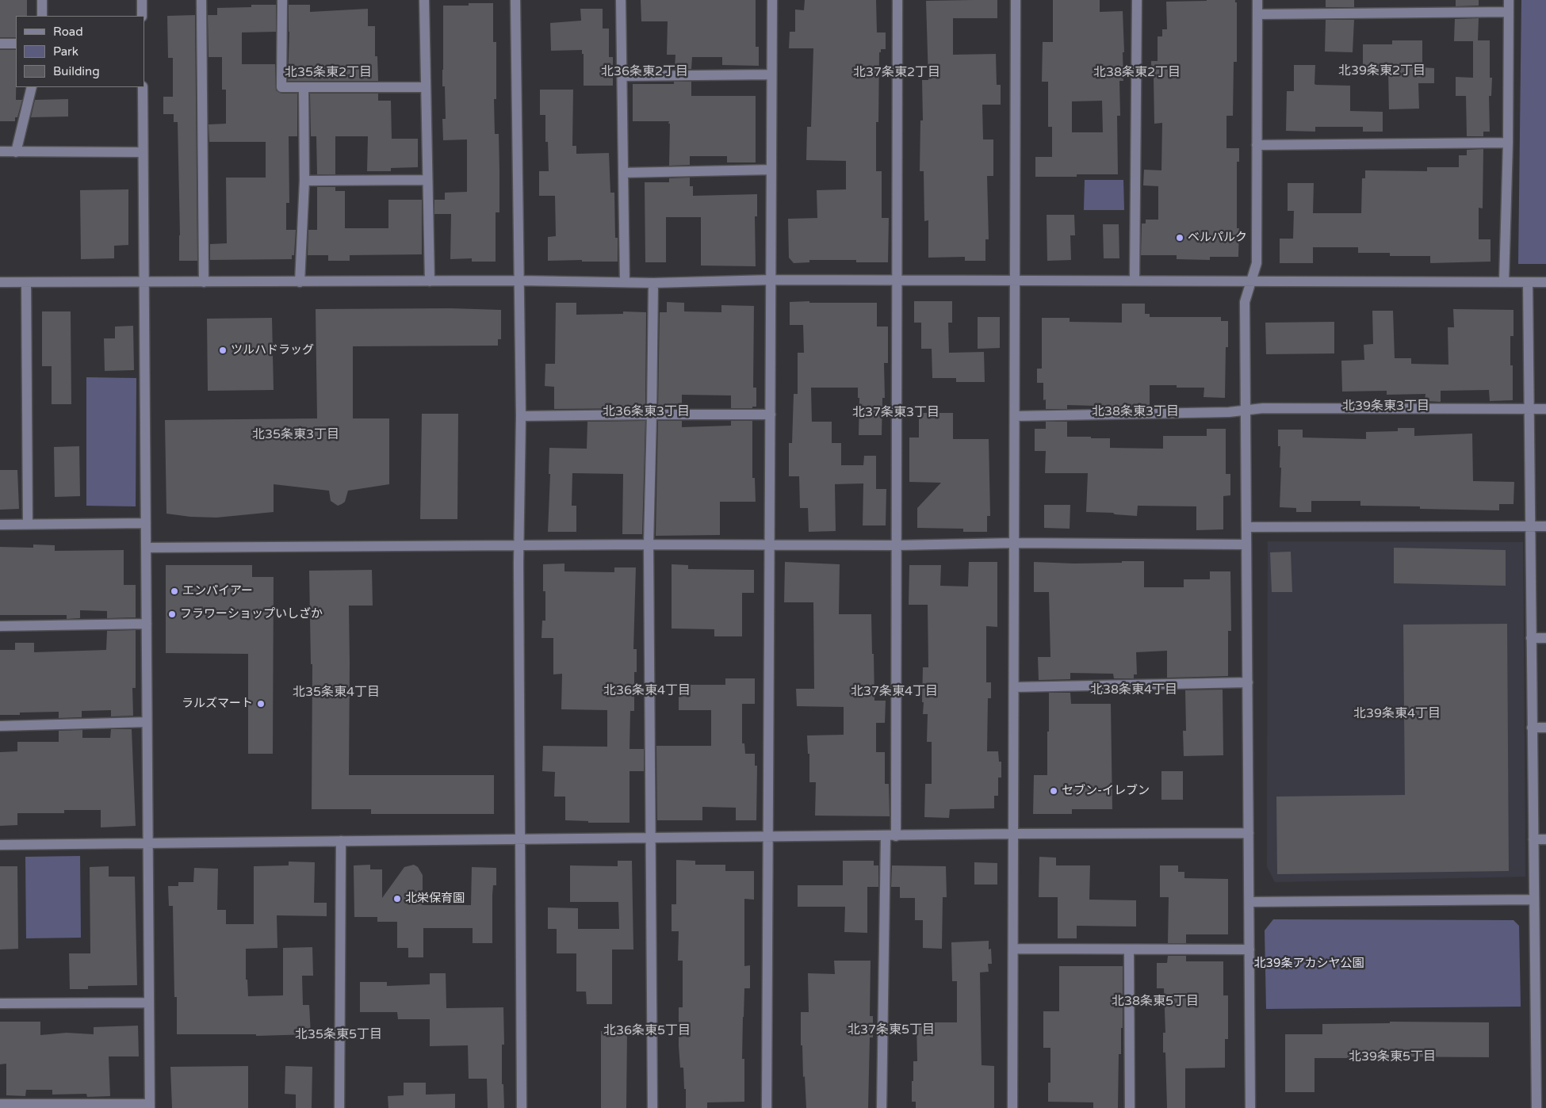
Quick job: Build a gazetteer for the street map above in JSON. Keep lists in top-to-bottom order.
{
  "districts": [
    "北39条東2丁目",
    "北36条東2丁目",
    "北35条東2丁目",
    "北37条東2丁目",
    "北38条東2丁目",
    "北39条東3丁目",
    "北36条東3丁目",
    "北38条東3丁目",
    "北37条東3丁目",
    "北35条東3丁目",
    "北38条東4丁目",
    "北36条東4丁目",
    "北37条東4丁目",
    "北35条東4丁目",
    "北39条東4丁目",
    "北38条東5丁目",
    "北37条東5丁目",
    "北36条東5丁目",
    "北35条東5丁目",
    "北39条東5丁目"
  ],
  "parks": ["北39条アカシヤ公園"],
  "places": [
    "ベルパルク",
    "ツルハドラッグ",
    "エンパイアー",
    "フラワーショップいしざか",
    "ラルズマート",
    "セブン-イレブン",
    "北栄保育園"
  ],
  "legend": ["Road", "Park", "Building"]
}
